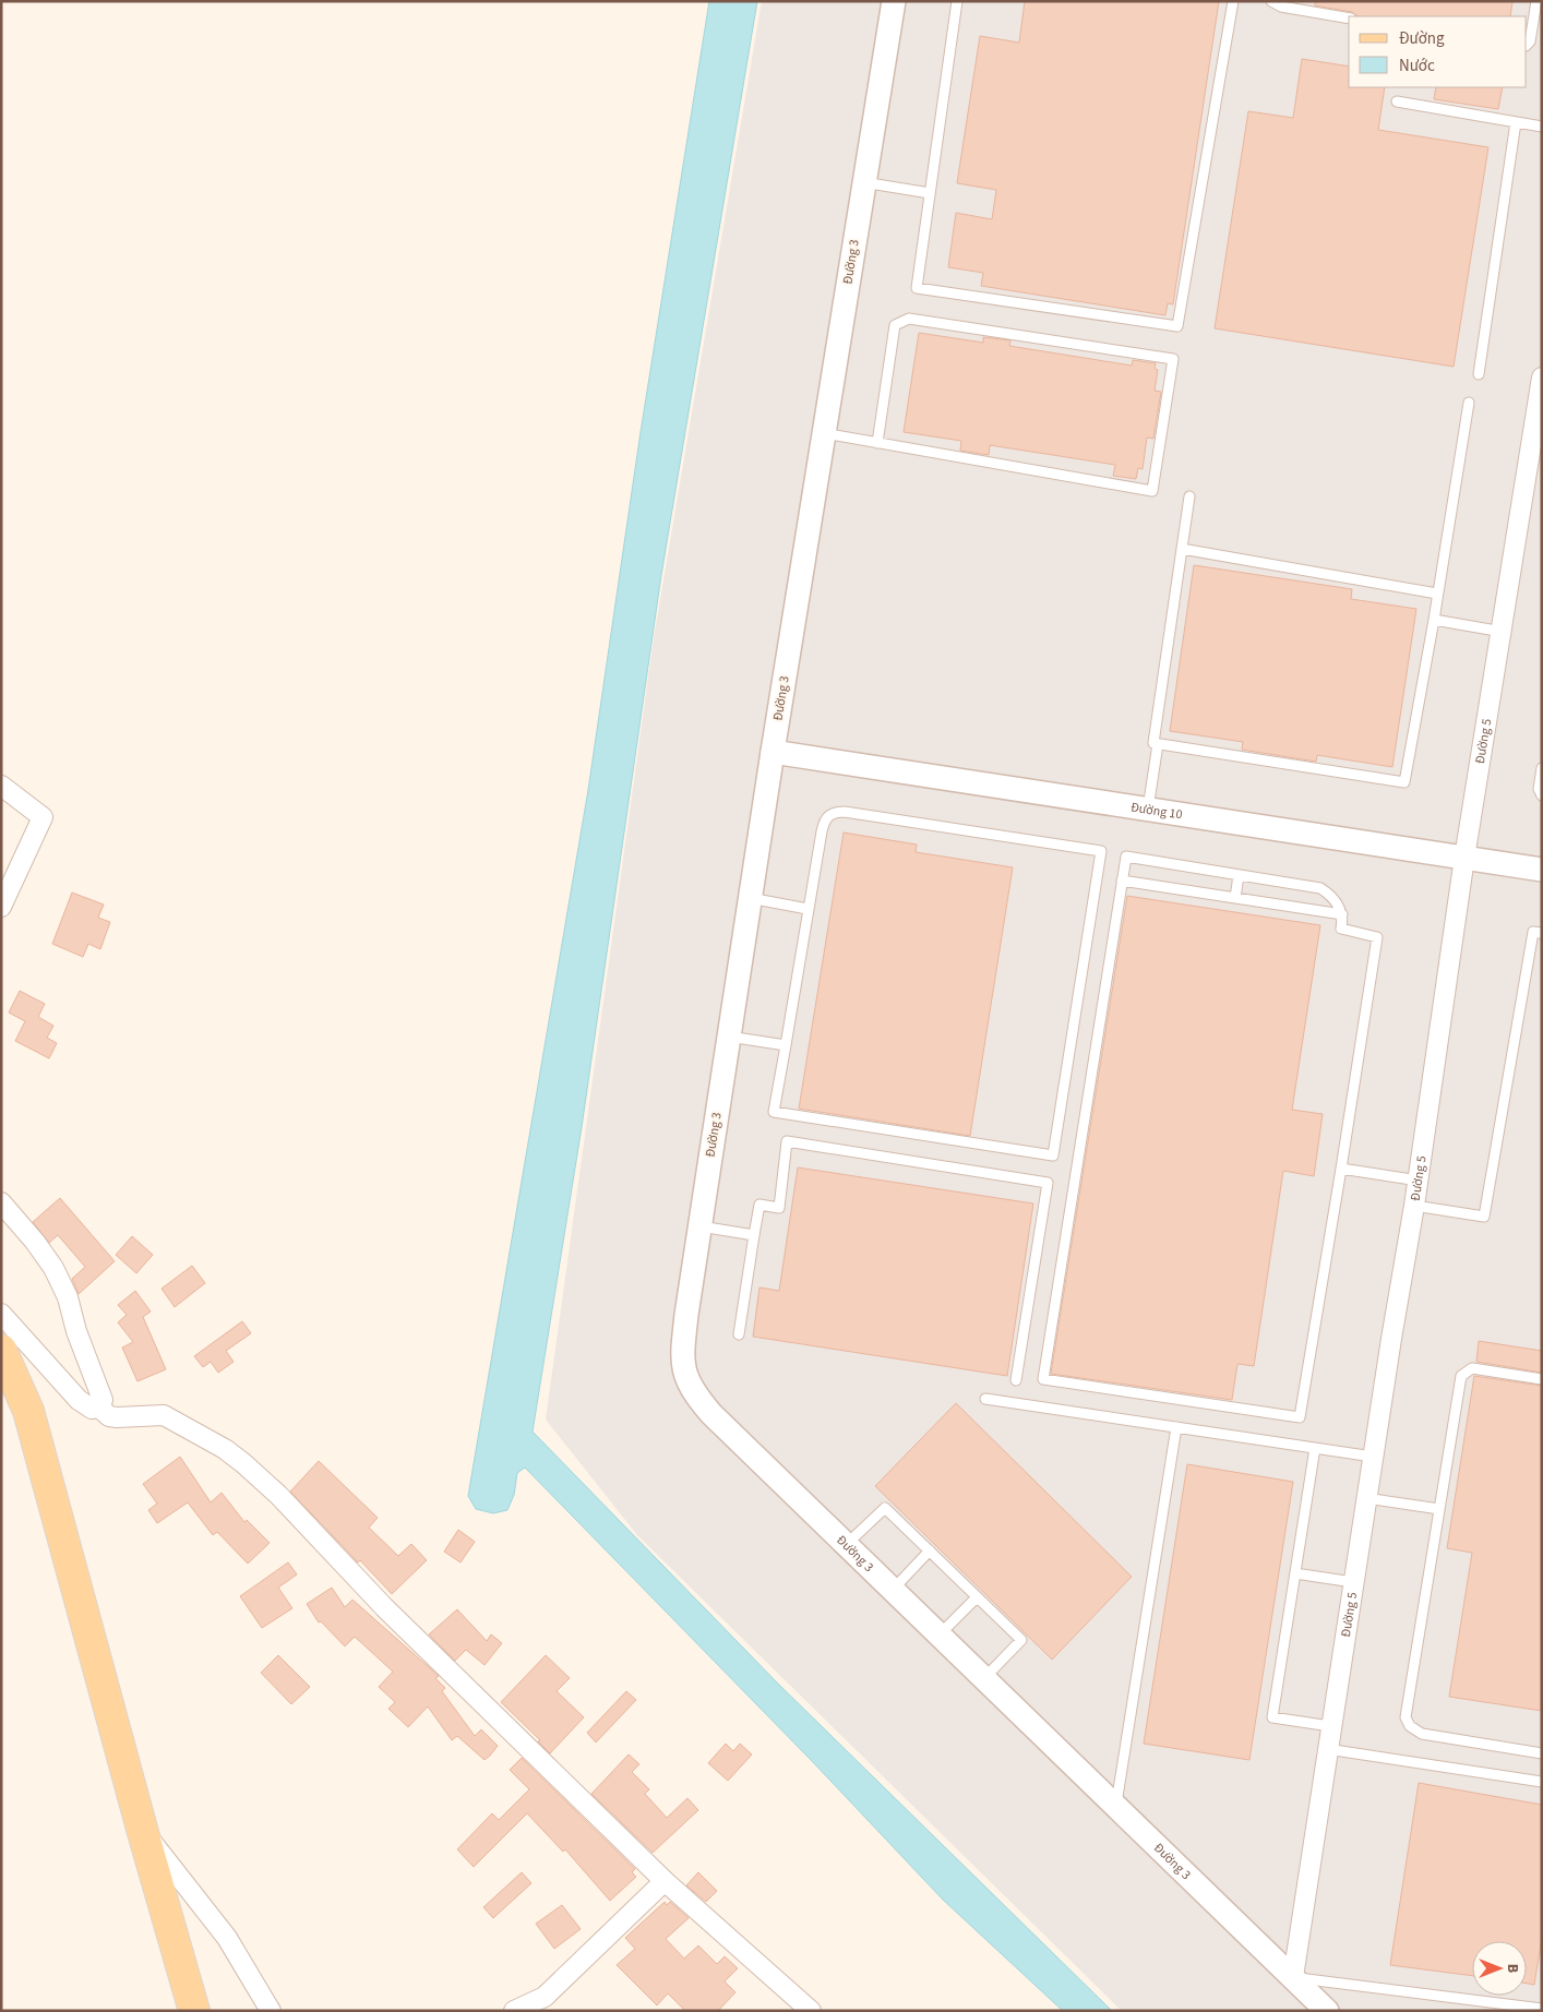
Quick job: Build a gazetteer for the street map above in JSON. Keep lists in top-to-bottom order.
{
  "streets": {
    "street": ["Đường 3", "Đường 5", "Đường 10"]
  },
  "crossings": [
    ["Đường 3", "Đường 5"],
    ["Đường 3", "Đường 10"],
    ["Đường 5", "Đường 10"]
  ],
  "legend": ["Đường", "Nước"],
  "north": "right"
}
